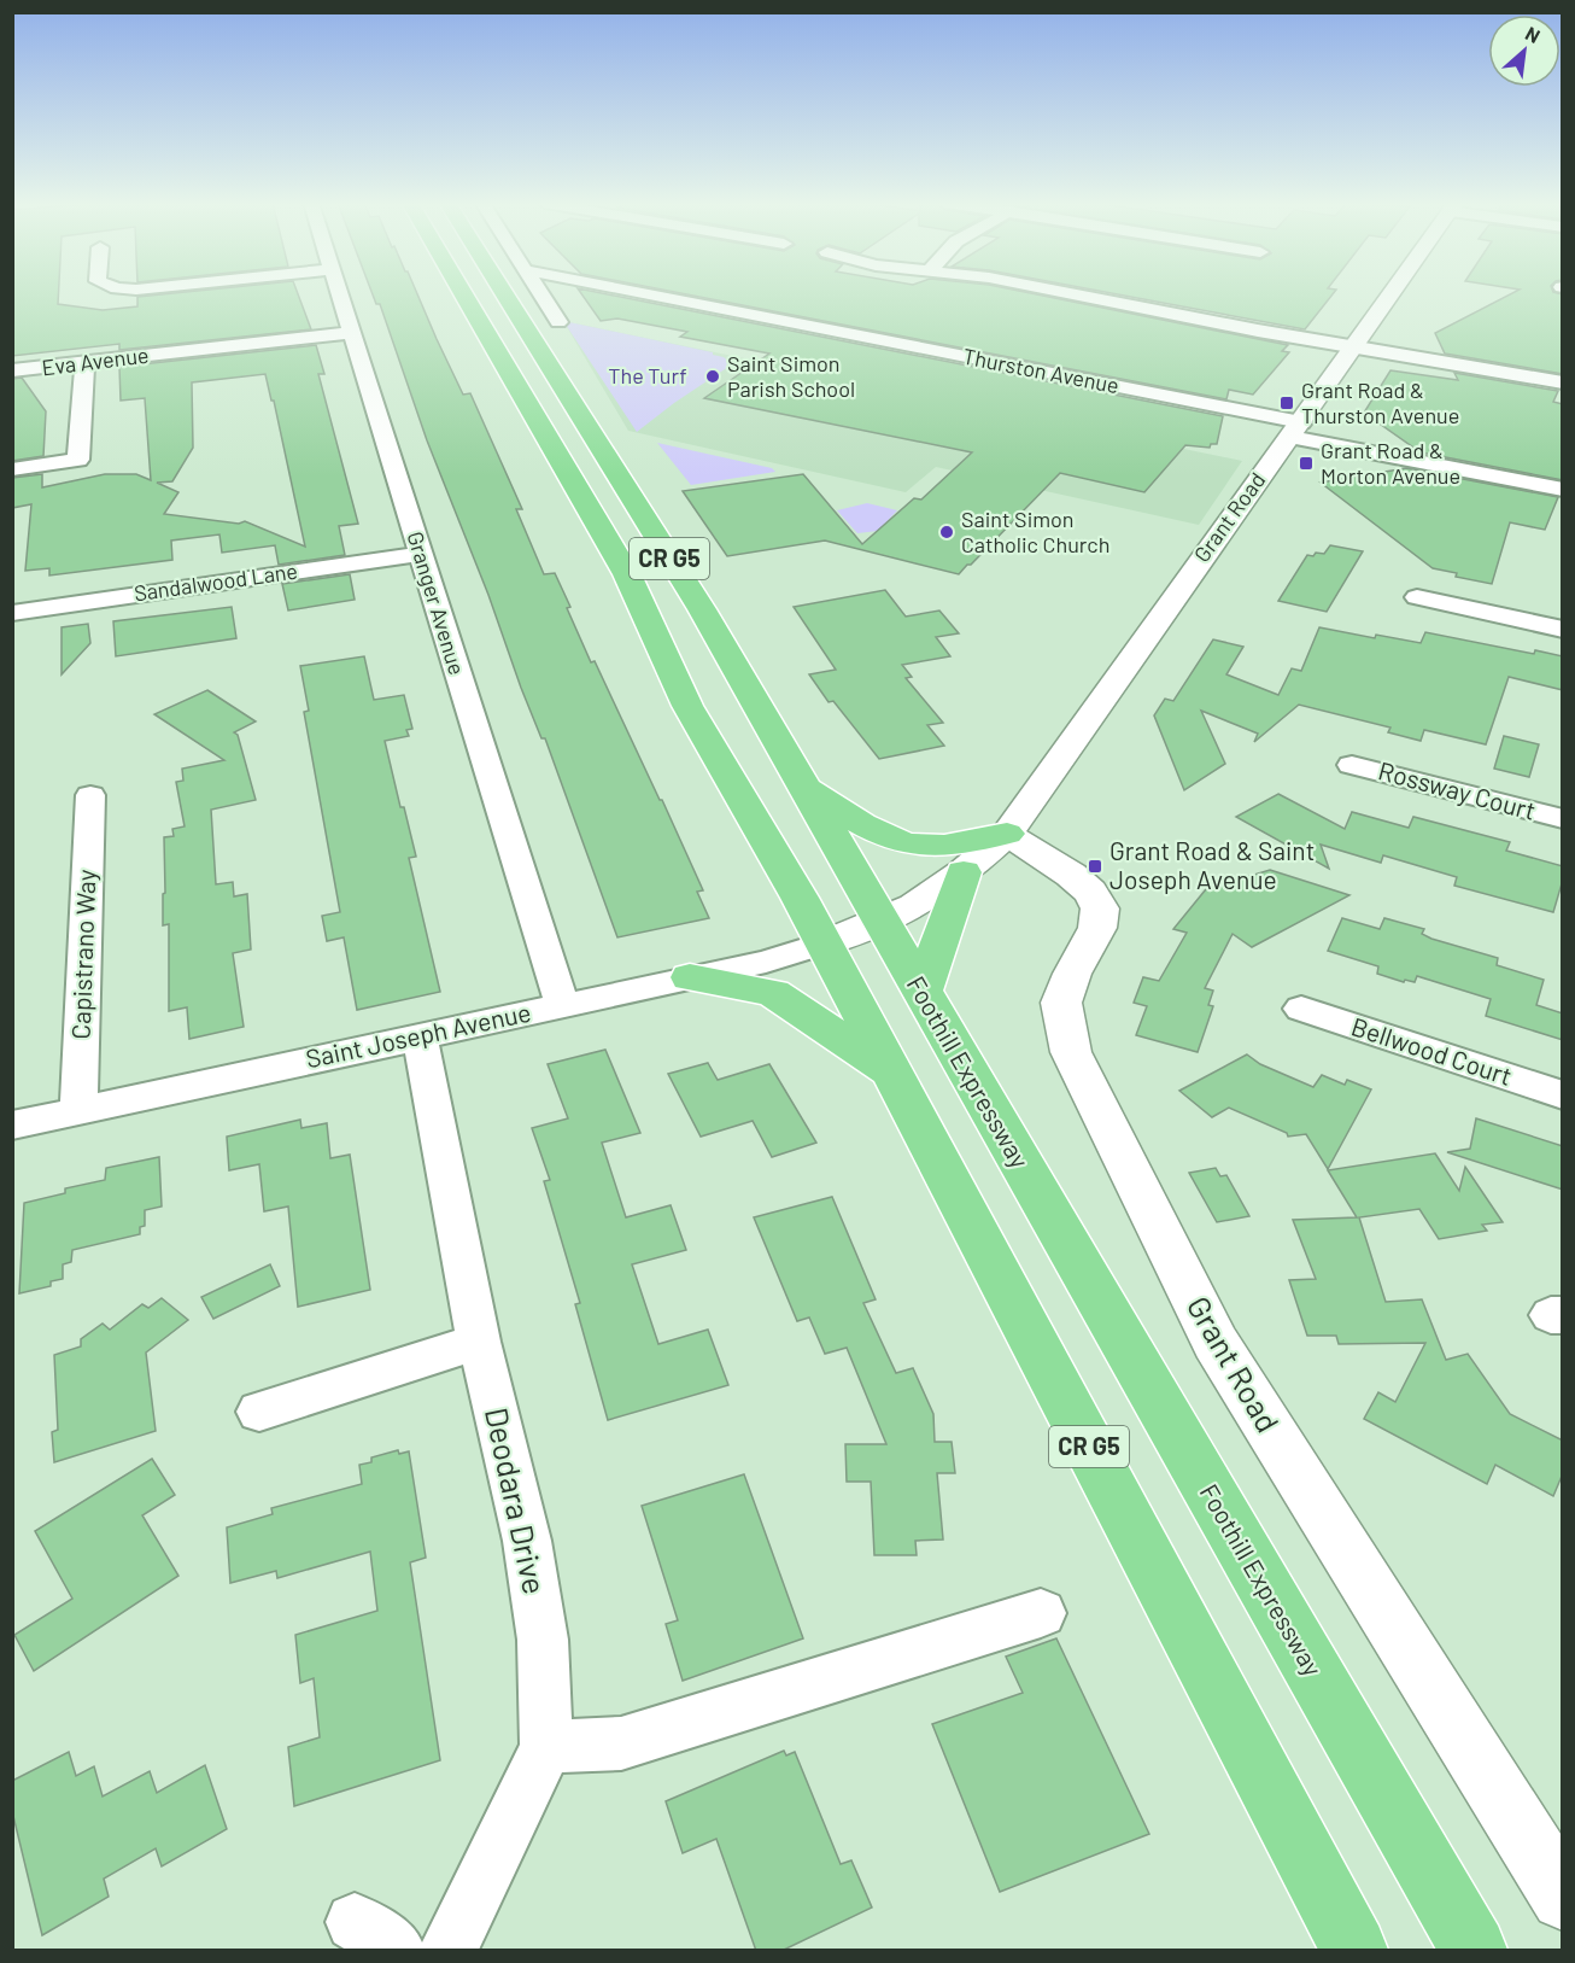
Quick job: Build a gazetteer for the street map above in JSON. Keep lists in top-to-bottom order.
{
  "streets": {
    "highway": ["CR G5", "Foothill Expressway"],
    "main road": ["Grant Road"],
    "street": [
      "Eva Avenue",
      "Thurston Avenue",
      "Sandalwood Lane",
      "Granger Avenue",
      "Rossway Court",
      "Capistrano Way",
      "Saint Joseph Avenue",
      "Bellwood Court",
      "Deodara Drive"
    ]
  },
  "crossings": [
    ["Eva Avenue", "Granger Avenue"],
    ["Thurston Avenue", "Grant Road"],
    ["Grant Road", "CR G5"],
    ["Grant Road", "Saint Joseph Avenue"],
    ["Grant Road", "Foothill Expressway"],
    ["CR G5", "Saint Joseph Avenue"],
    ["Sandalwood Lane", "Granger Avenue"],
    ["Granger Avenue", "Saint Joseph Avenue"],
    ["Capistrano Way", "Saint Joseph Avenue"],
    ["Saint Joseph Avenue", "Deodara Drive"]
  ],
  "parks": ["The Turf"],
  "places": {
    "other": ["Saint Simon Parish School", "Saint Simon Catholic Church"],
    "transit": ["Grant Road & Thurston Avenue", "Grant Road & Morton Avenue", "Grant Road & Saint Joseph Avenue"]
  },
  "north": "top right"
}
